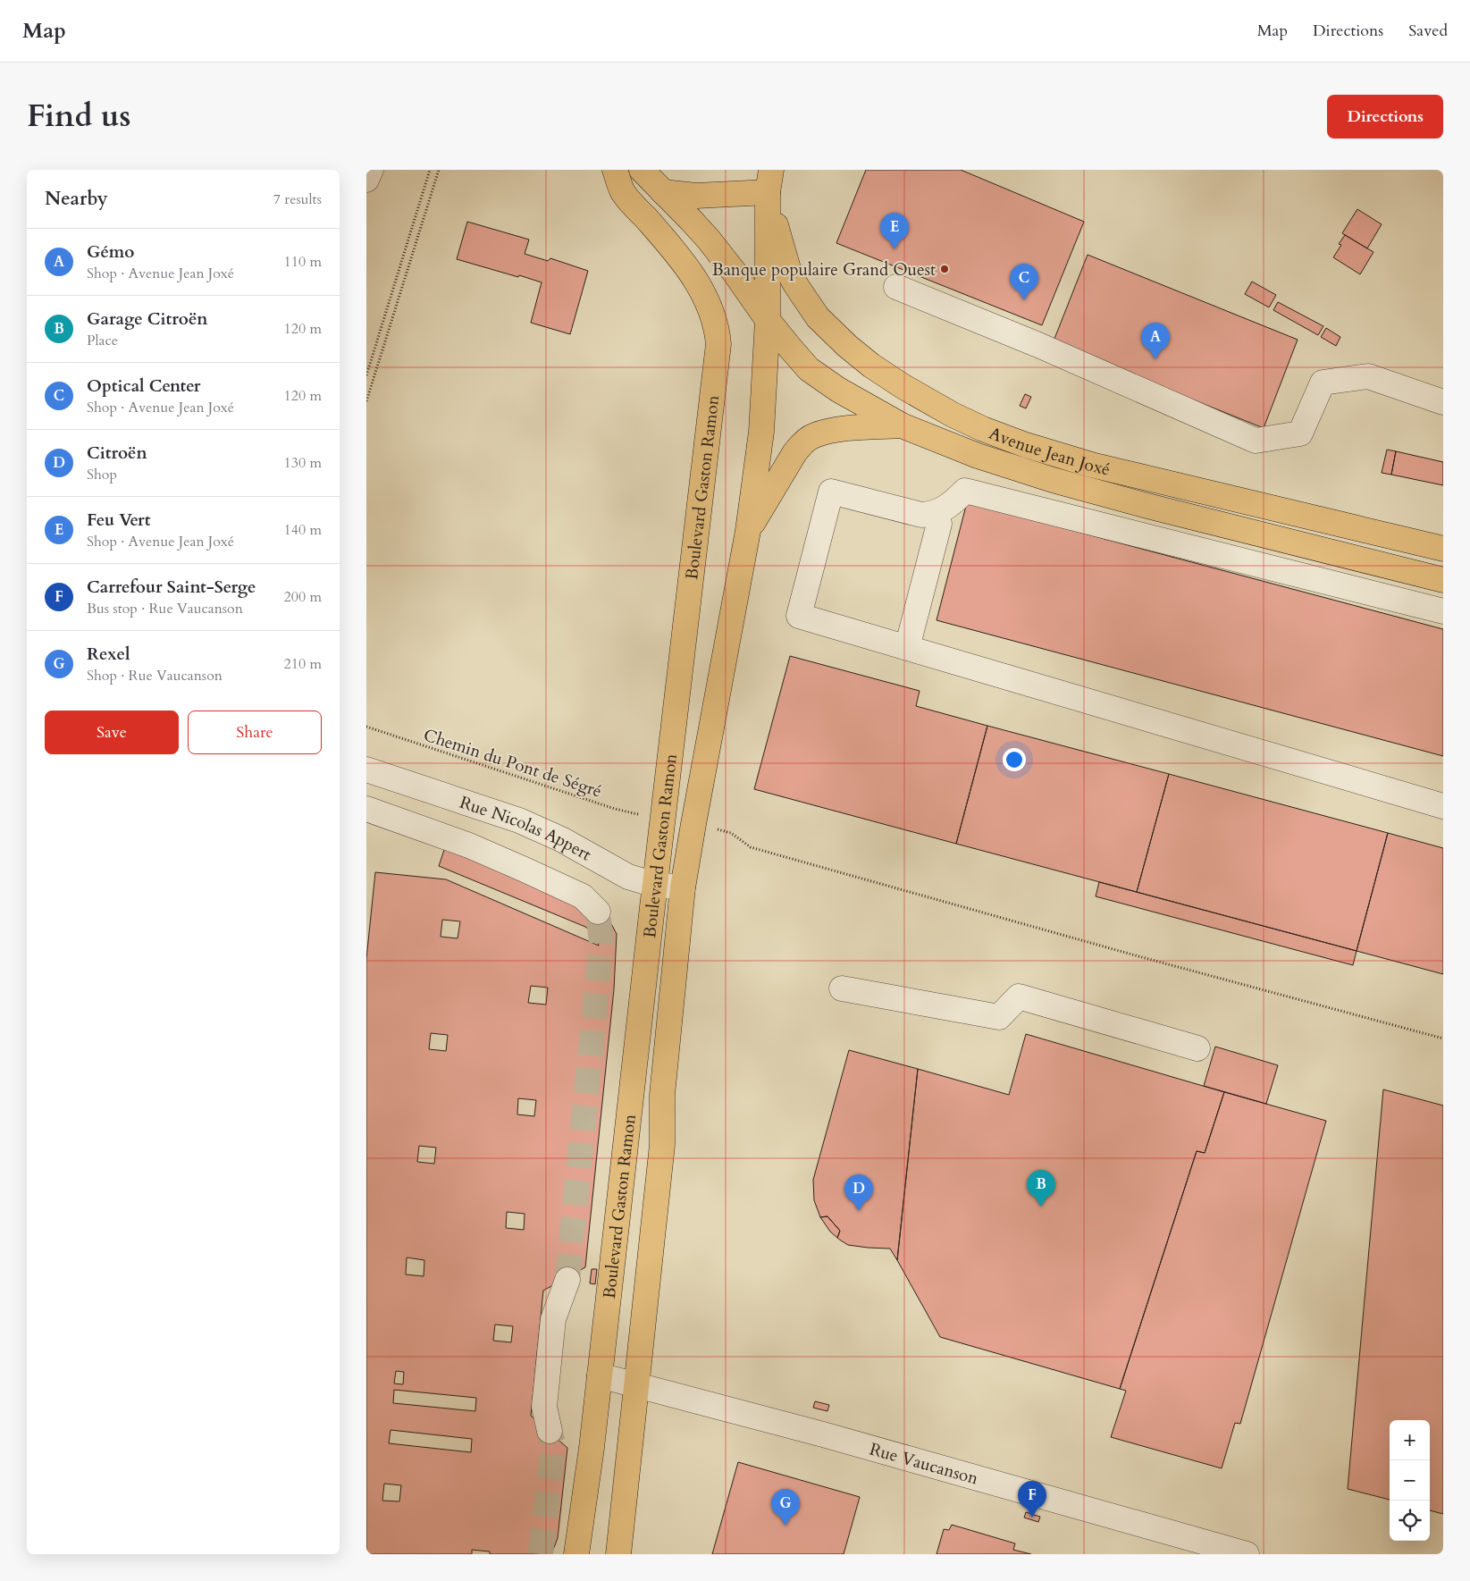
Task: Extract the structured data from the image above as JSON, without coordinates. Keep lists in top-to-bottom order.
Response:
{
  "streets": {
    "main road": ["Avenue Jean Joxé", "Boulevard Gaston Ramon"],
    "street": ["Rue Nicolas Appert", "Rue Vaucanson"],
    "path": ["Chemin du Pont de Ségré"]
  },
  "crossings": [
    ["Avenue Jean Joxé", "Boulevard Gaston Ramon"],
    ["Boulevard Gaston Ramon", "Rue Nicolas Appert"],
    ["Boulevard Gaston Ramon", "Rue Vaucanson"]
  ],
  "places": ["Banque populaire Grand Ouest"],
  "page": {
    "header": "Map",
    "nav": ["Map", "Directions", "Saved"],
    "title": "Find us",
    "buttons": [
      "Directions",
      ["Save", "Share"]
    ],
    "heading": ["Nearby", "7 results"],
    "pins": [
      "E",
      "C",
      "A",
      "B",
      "D",
      "F",
      "G"
    ],
    "list": [
      {
        "mark": "A",
        "name": "Gémo",
        "note": "Shop · Avenue Jean Joxé",
        "value": "110 m"
      },
      {
        "mark": "B",
        "name": "Garage Citroën",
        "note": "Place",
        "value": "120 m"
      },
      {
        "mark": "C",
        "name": "Optical Center",
        "note": "Shop · Avenue Jean Joxé",
        "value": "120 m"
      },
      {
        "mark": "D",
        "name": "Citroën",
        "note": "Shop",
        "value": "130 m"
      },
      {
        "mark": "E",
        "name": "Feu Vert",
        "note": "Shop · Avenue Jean Joxé",
        "value": "140 m"
      },
      {
        "mark": "F",
        "name": "Carrefour Saint-Serge",
        "note": "Bus stop · Rue Vaucanson",
        "value": "200 m"
      },
      {
        "mark": "G",
        "name": "Rexel",
        "note": "Shop · Rue Vaucanson",
        "value": "210 m"
      }
    ],
    "map_buttons": ["+", "−"]
  }
}
